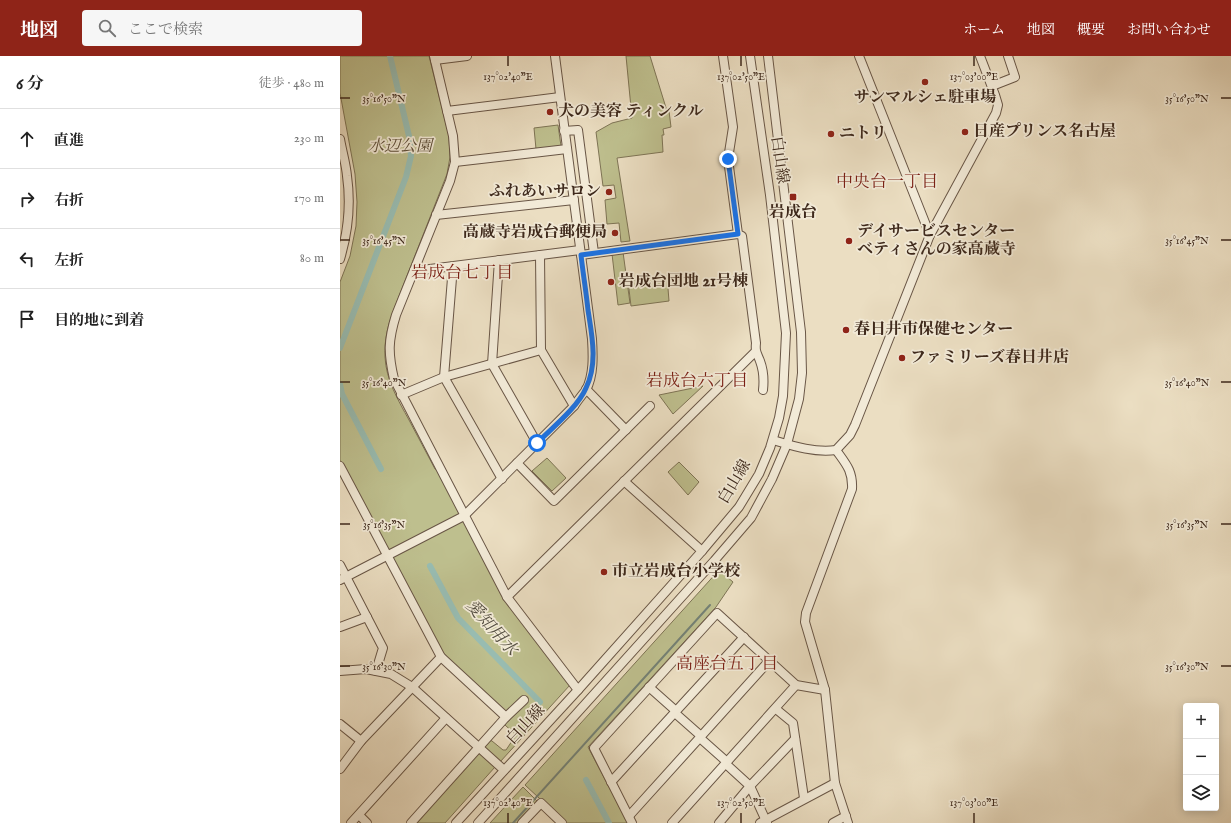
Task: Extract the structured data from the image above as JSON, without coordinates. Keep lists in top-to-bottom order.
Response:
{
  "streets": {
    "street": ["白山線"]
  },
  "districts": [
    "中央台一丁目",
    "岩成台七丁目",
    "岩成台六丁目",
    "高座台五丁目"
  ],
  "water": ["愛知用水"],
  "parks": ["水辺公園"],
  "places": {
    "other": [
      "サンマルシェ駐車場",
      "犬の美容 ティンクル",
      "日産プリンス名古屋",
      "ニトリ",
      "ふれあいサロン",
      "高蔵寺岩成台郵便局",
      "デイサービスセンター ベティさんの家高蔵寺",
      "岩成台団地 21号棟",
      "春日井市保健センター",
      "ファミリーズ春日井店",
      "市立岩成台小学校"
    ],
    "transit": ["岩成台"]
  },
  "page": {
    "header": "地図",
    "search": "ここで検索",
    "nav": [
      "ホーム",
      "地図",
      "概要",
      "お問い合わせ"
    ],
    "heading": ["6 分", "徒歩 · 480 m"],
    "list": [
      ["直進", "230 m"],
      ["右折", "170 m"],
      ["左折", "80 m"],
      "目的地に到着"
    ],
    "map_buttons": ["+", "−"]
  },
  "coordinates": [
    "137°02'40\"E",
    "137°02'50\"E",
    "137°03'00\"E",
    "35°16'50\"N",
    "35°16'45\"N",
    "35°16'40\"N",
    "35°16'35\"N",
    "35°16'30\"N"
  ]
}
